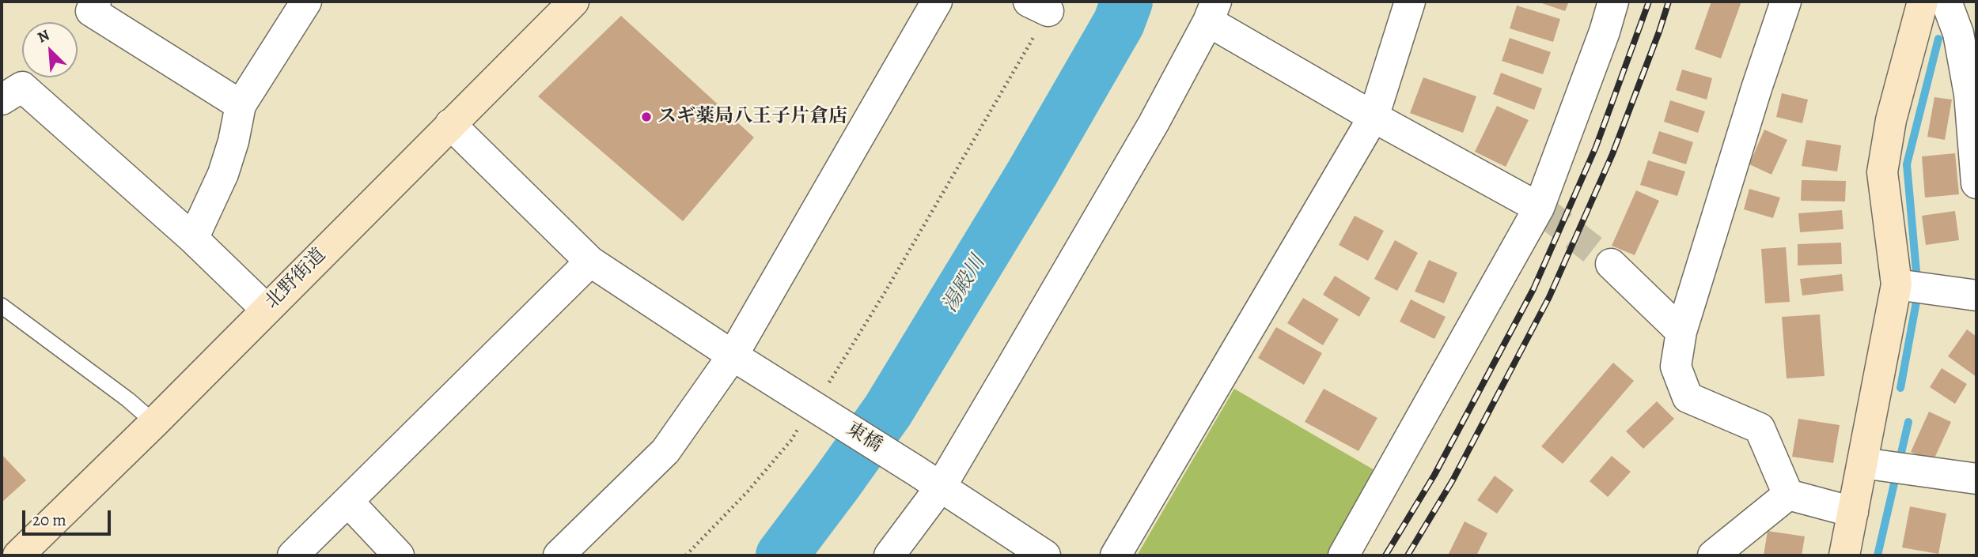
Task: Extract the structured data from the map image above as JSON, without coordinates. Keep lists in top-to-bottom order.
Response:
{
  "streets": {
    "main road": ["北野街道"],
    "street": ["東橋"]
  },
  "crossings": [
    ["北野街道", "東橋"]
  ],
  "water": ["湯殿川"],
  "places": ["スギ薬局八王子片倉店"],
  "scale_bar": "20 m",
  "north": "top left"
}
